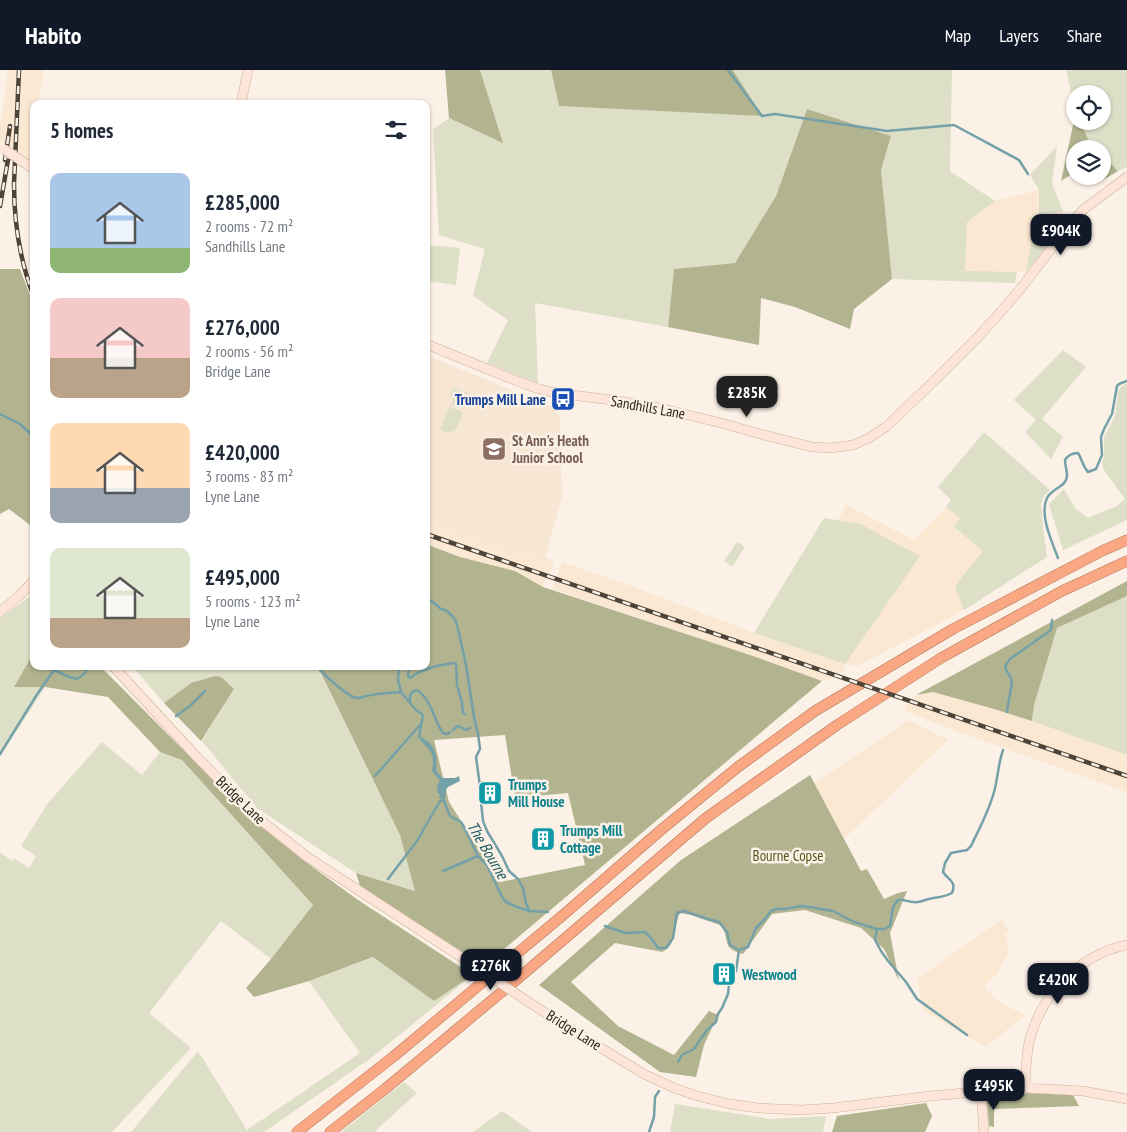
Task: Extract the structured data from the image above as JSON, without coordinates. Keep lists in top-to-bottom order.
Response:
{
  "streets": {
    "street": ["Sandhills Lane", "Bridge Lane"]
  },
  "water": ["The Bourne"],
  "parks": ["Bourne Copse"],
  "places": {
    "bus stop": ["Trumps Mill Lane"],
    "school or university": ["St Ann's Heath Junior School"],
    "building": ["Trumps Mill House", "Trumps Mill Cottage", "Westwood"]
  },
  "page": {
    "header": "Habito",
    "nav": ["Map", "Layers", "Share"],
    "heading": "5 homes",
    "list": [
      {
        "name": "£285,000",
        "note": "2 rooms · 72 m² · Sandhills Lane"
      },
      {
        "name": "£276,000",
        "note": "2 rooms · 56 m² · Bridge Lane"
      },
      {
        "name": "£420,000",
        "note": "3 rooms · 83 m² · Lyne Lane"
      },
      {
        "name": "£495,000",
        "note": "5 rooms · 123 m² · Lyne Lane"
      }
    ],
    "price": [
      "£904K",
      "£285K",
      "£276K",
      "£420K",
      "£495K"
    ]
  }
}
